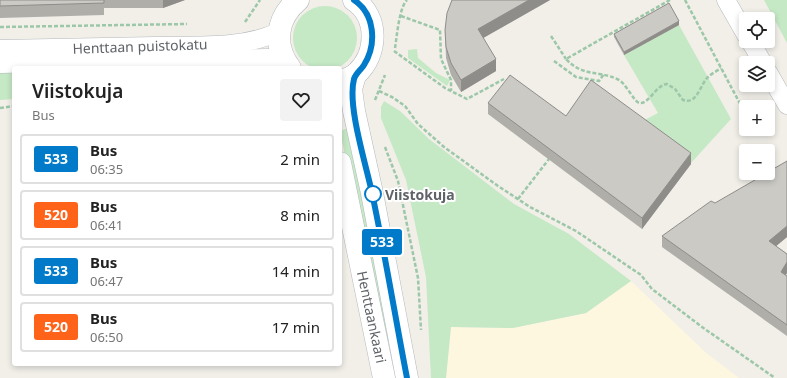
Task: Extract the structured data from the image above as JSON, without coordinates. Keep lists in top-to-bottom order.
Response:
{
  "streets": {
    "main road": ["Henttaankaari"],
    "street": ["Henttaan puistokatu"]
  },
  "places": ["Viistokuja"],
  "lines": ["bus line 533"],
  "page": {
    "on_map": "533",
    "map_buttons": ["+", "−"],
    "heading": ["Viistokuja", "Bus"],
    "list": [
      {
        "mark": "533",
        "name": "Bus",
        "note": "06:35",
        "value": "2 min"
      },
      {
        "mark": "520",
        "name": "Bus",
        "note": "06:41",
        "value": "8 min"
      },
      {
        "mark": "533",
        "name": "Bus",
        "note": "06:47",
        "value": "14 min"
      },
      {
        "mark": "520",
        "name": "Bus",
        "note": "06:50",
        "value": "17 min"
      }
    ]
  }
}
